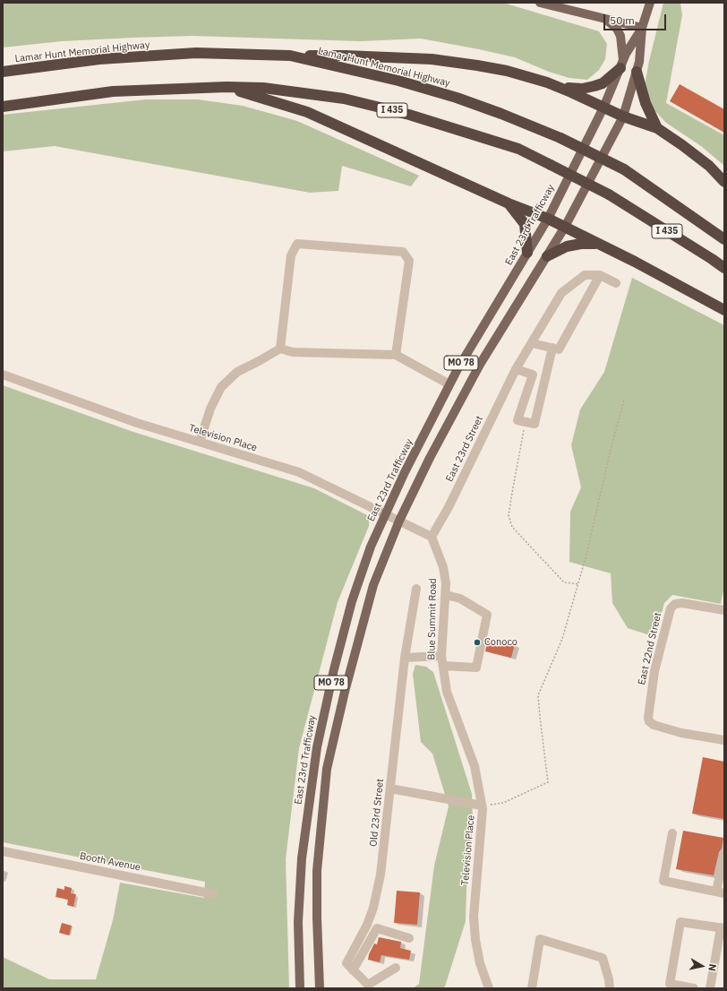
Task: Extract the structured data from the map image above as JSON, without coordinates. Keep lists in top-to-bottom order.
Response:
{
  "streets": {
    "highway": ["Lamar Hunt Memorial Highway", "I 435"],
    "main road": ["East 23rd Trafficway", "MO 78"],
    "street": [
      "Television Place",
      "East 23rd Street",
      "Blue Summit Road",
      "East 22nd Street",
      "Old 23rd Street",
      "Booth Avenue"
    ]
  },
  "crossings": [
    ["East 23rd Trafficway", "Television Place"],
    ["Television Place", "East 23rd Street"],
    ["Television Place", "Blue Summit Road"],
    ["Television Place", "Old 23rd Street"],
    ["East 23rd Street", "Blue Summit Road"]
  ],
  "places": ["Conoco"],
  "scale_bar": "50 m",
  "north": "right"
}
